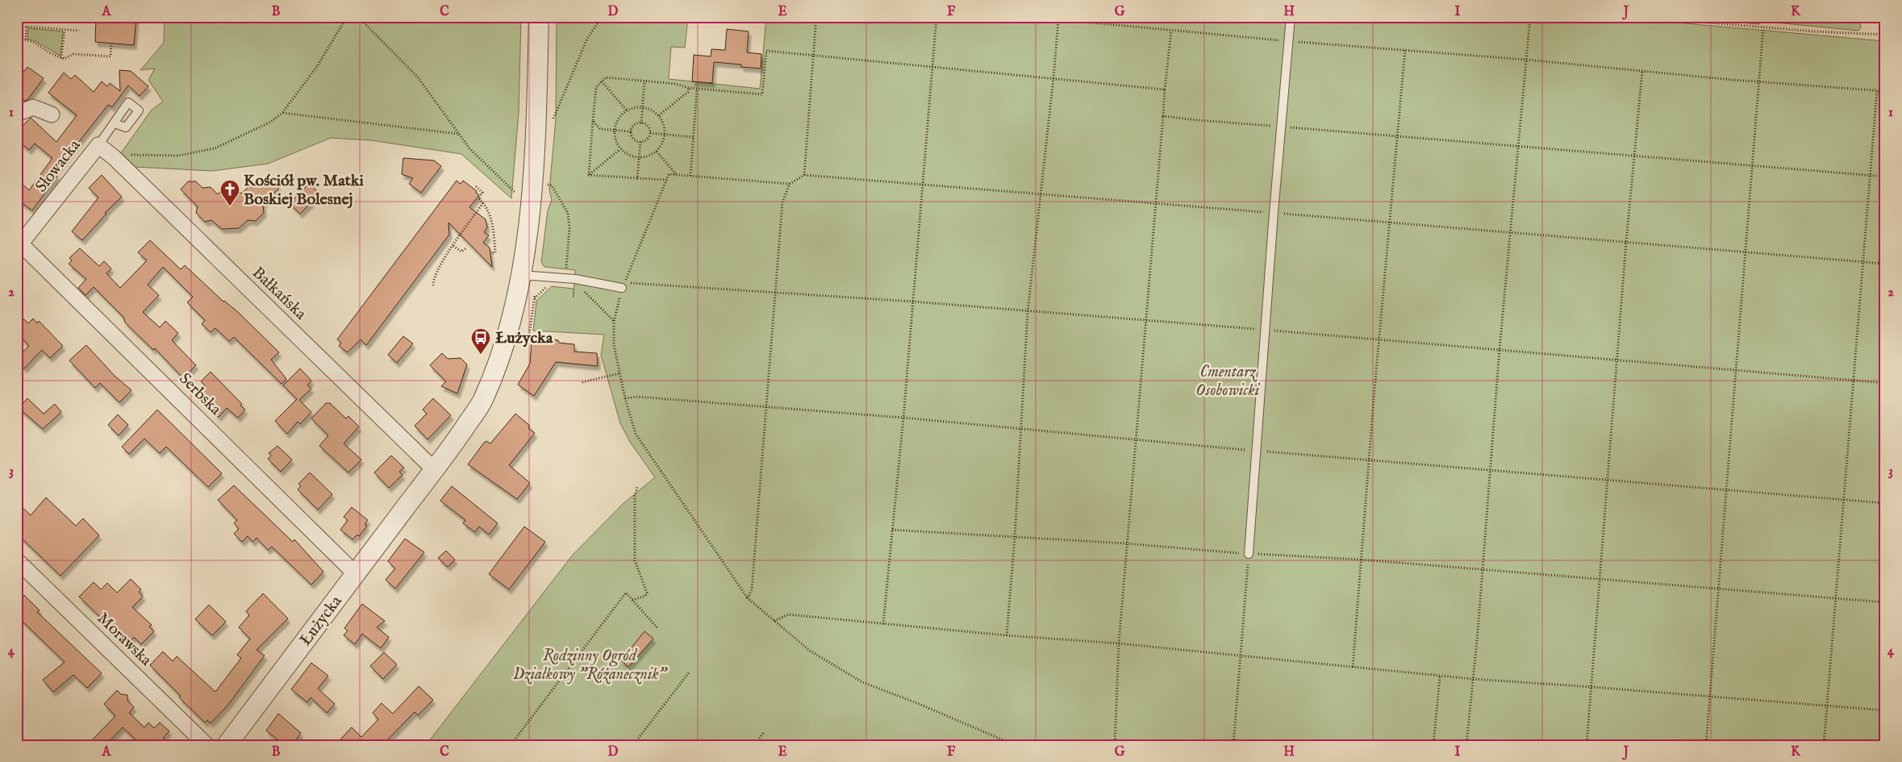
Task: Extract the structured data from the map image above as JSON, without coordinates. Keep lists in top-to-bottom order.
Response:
{
  "streets": {
    "street": [
      "Słowacka",
      "Bałkańska",
      "Serbska",
      "Łużycka",
      "Morawska"
    ]
  },
  "crossings": [
    ["Słowacka", "Bałkańska"],
    ["Słowacka", "Serbska"],
    ["Bałkańska", "Łużycka"],
    ["Serbska", "Łużycka"]
  ],
  "parks": ["Cmentarz Osobowicki", "Rodzinny Ogród Działkowy \"Różanecznik\""],
  "places": {
    "church": ["Kościół pw. Matki Boskiej Bolesnej"],
    "bus stop": ["Łużycka"]
  },
  "grid": {
    "columns": [
      "A",
      "B",
      "C",
      "D",
      "E",
      "F",
      "G",
      "H",
      "I",
      "J",
      "K"
    ],
    "rows": [
      "1",
      "2",
      "3",
      "4"
    ]
  }
}
